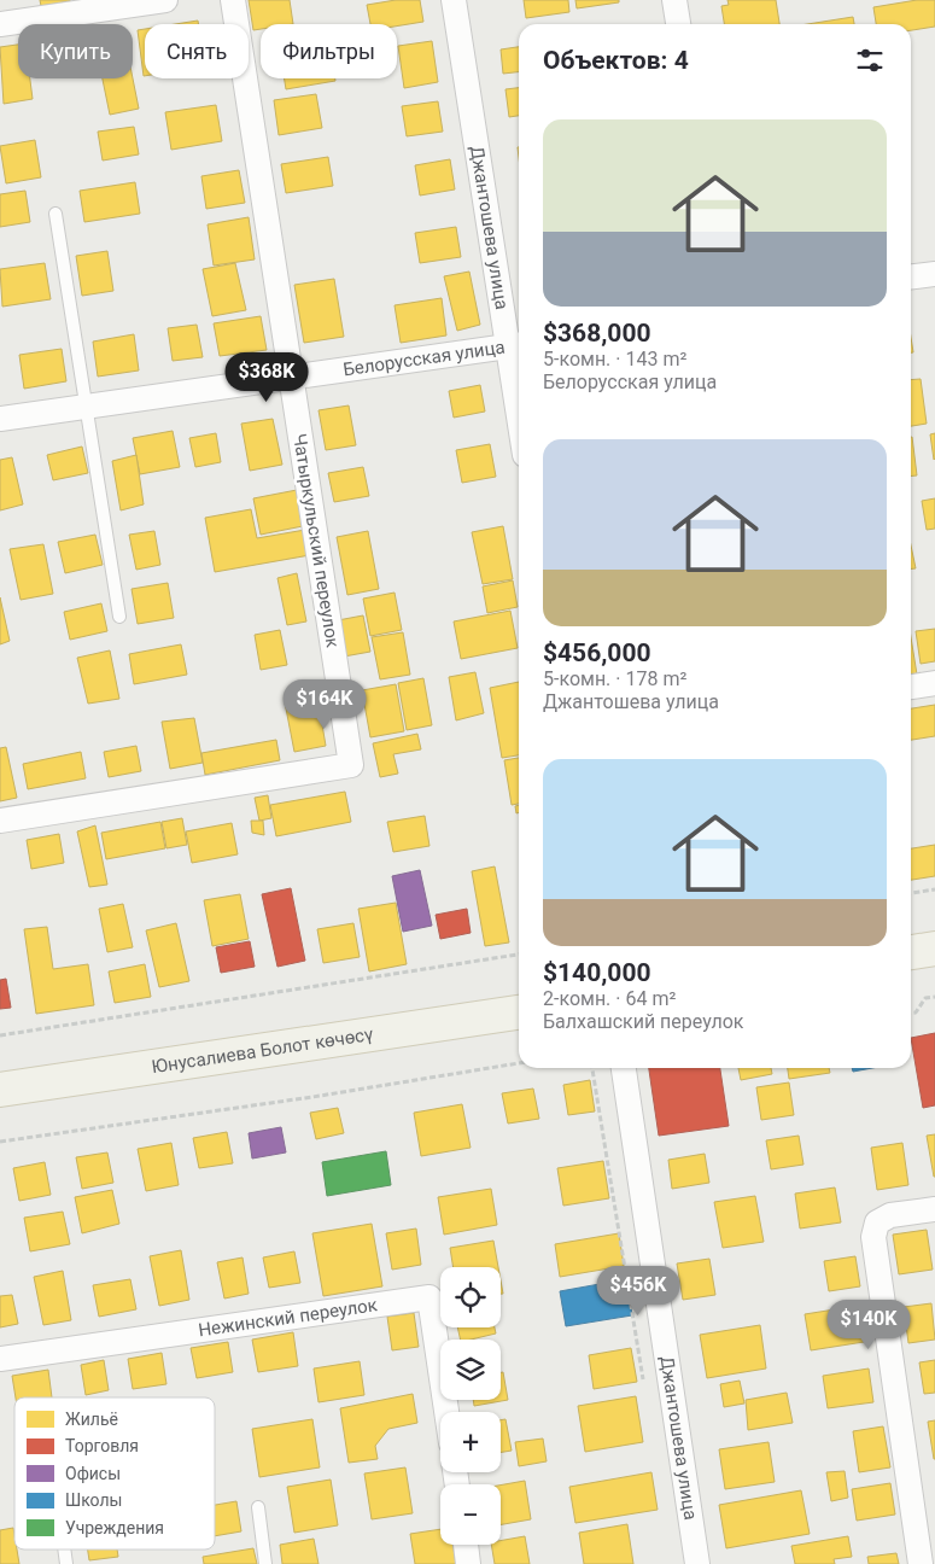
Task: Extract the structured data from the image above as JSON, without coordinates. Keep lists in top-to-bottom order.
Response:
{
  "streets": {
    "main road": ["Юнусалиева Болот көчөсү"],
    "street": [
      "Джантошева улица",
      "Белорусская улица",
      "Чатыркульский переулок",
      "Нежинский переулок"
    ]
  },
  "crossings": [
    ["Джантошева улица", "Белорусская улица"],
    ["Белорусская улица", "Чатыркульский переулок"]
  ],
  "legend": [
    "Жильё",
    "Торговля",
    "Офисы",
    "Школы",
    "Учреждения"
  ],
  "page": {
    "chip": ["Купить", "Снять", "Фильтры"],
    "heading": "Объектов: 4",
    "list": [
      {
        "name": "$368,000",
        "note": "5-комн. · 143 m² · Белорусская улица"
      },
      {
        "name": "$456,000",
        "note": "5-комн. · 178 m² · Джантошева улица"
      },
      {
        "name": "$140,000",
        "note": "2-комн. · 64 m² · Балхашский переулок"
      }
    ],
    "price": [
      "$368K",
      "$164K",
      "$456K",
      "$140K"
    ],
    "map_buttons": ["+", "−"]
  }
}
